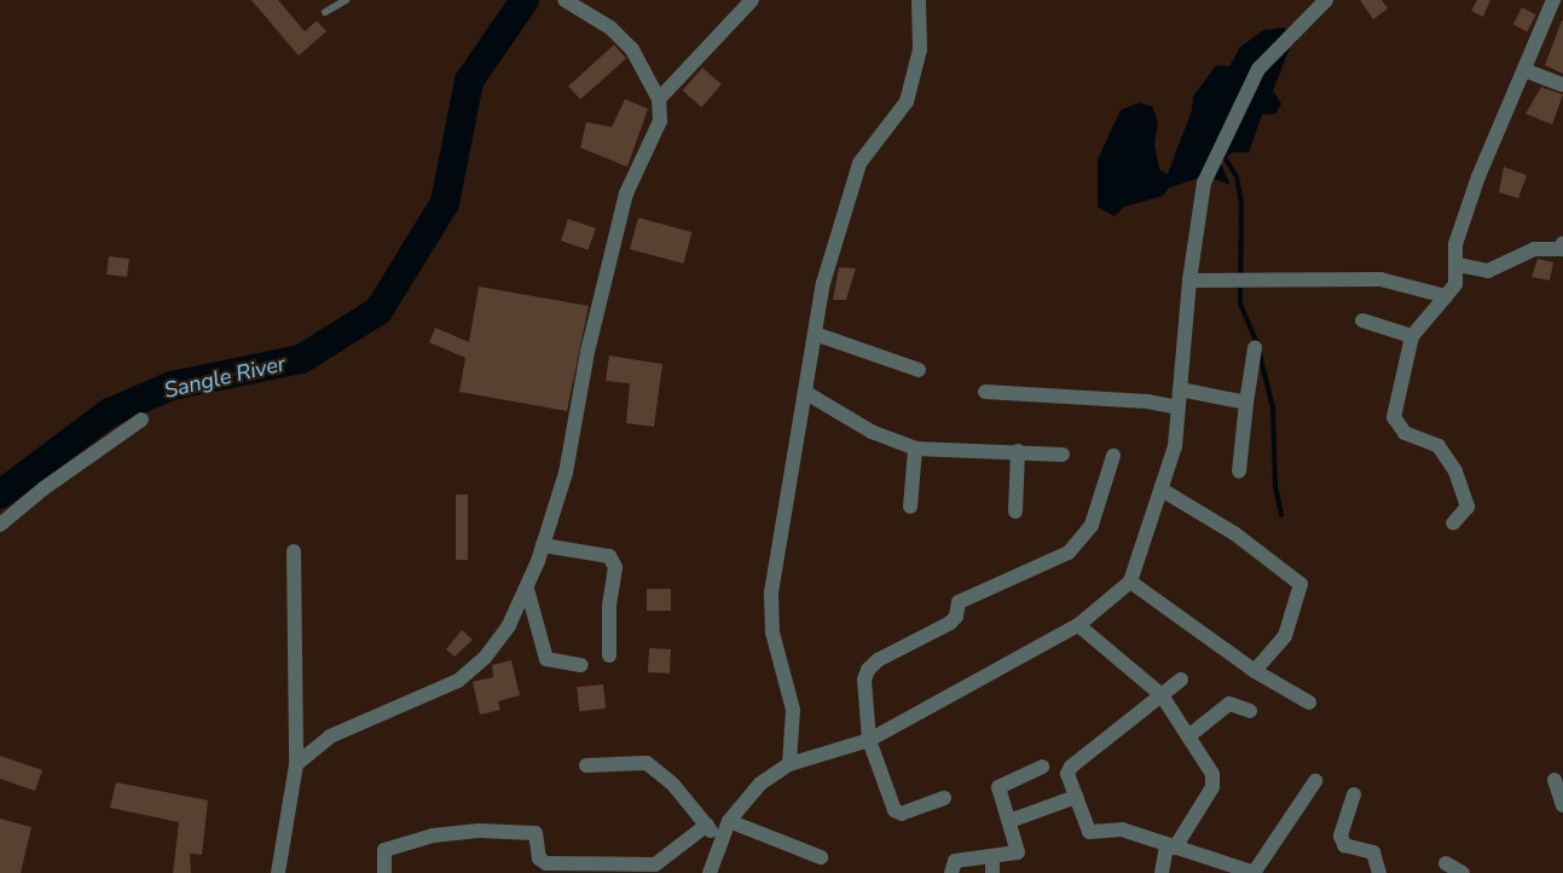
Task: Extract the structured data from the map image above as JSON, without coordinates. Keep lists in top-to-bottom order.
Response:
{
  "water": ["Sangle River"]
}
